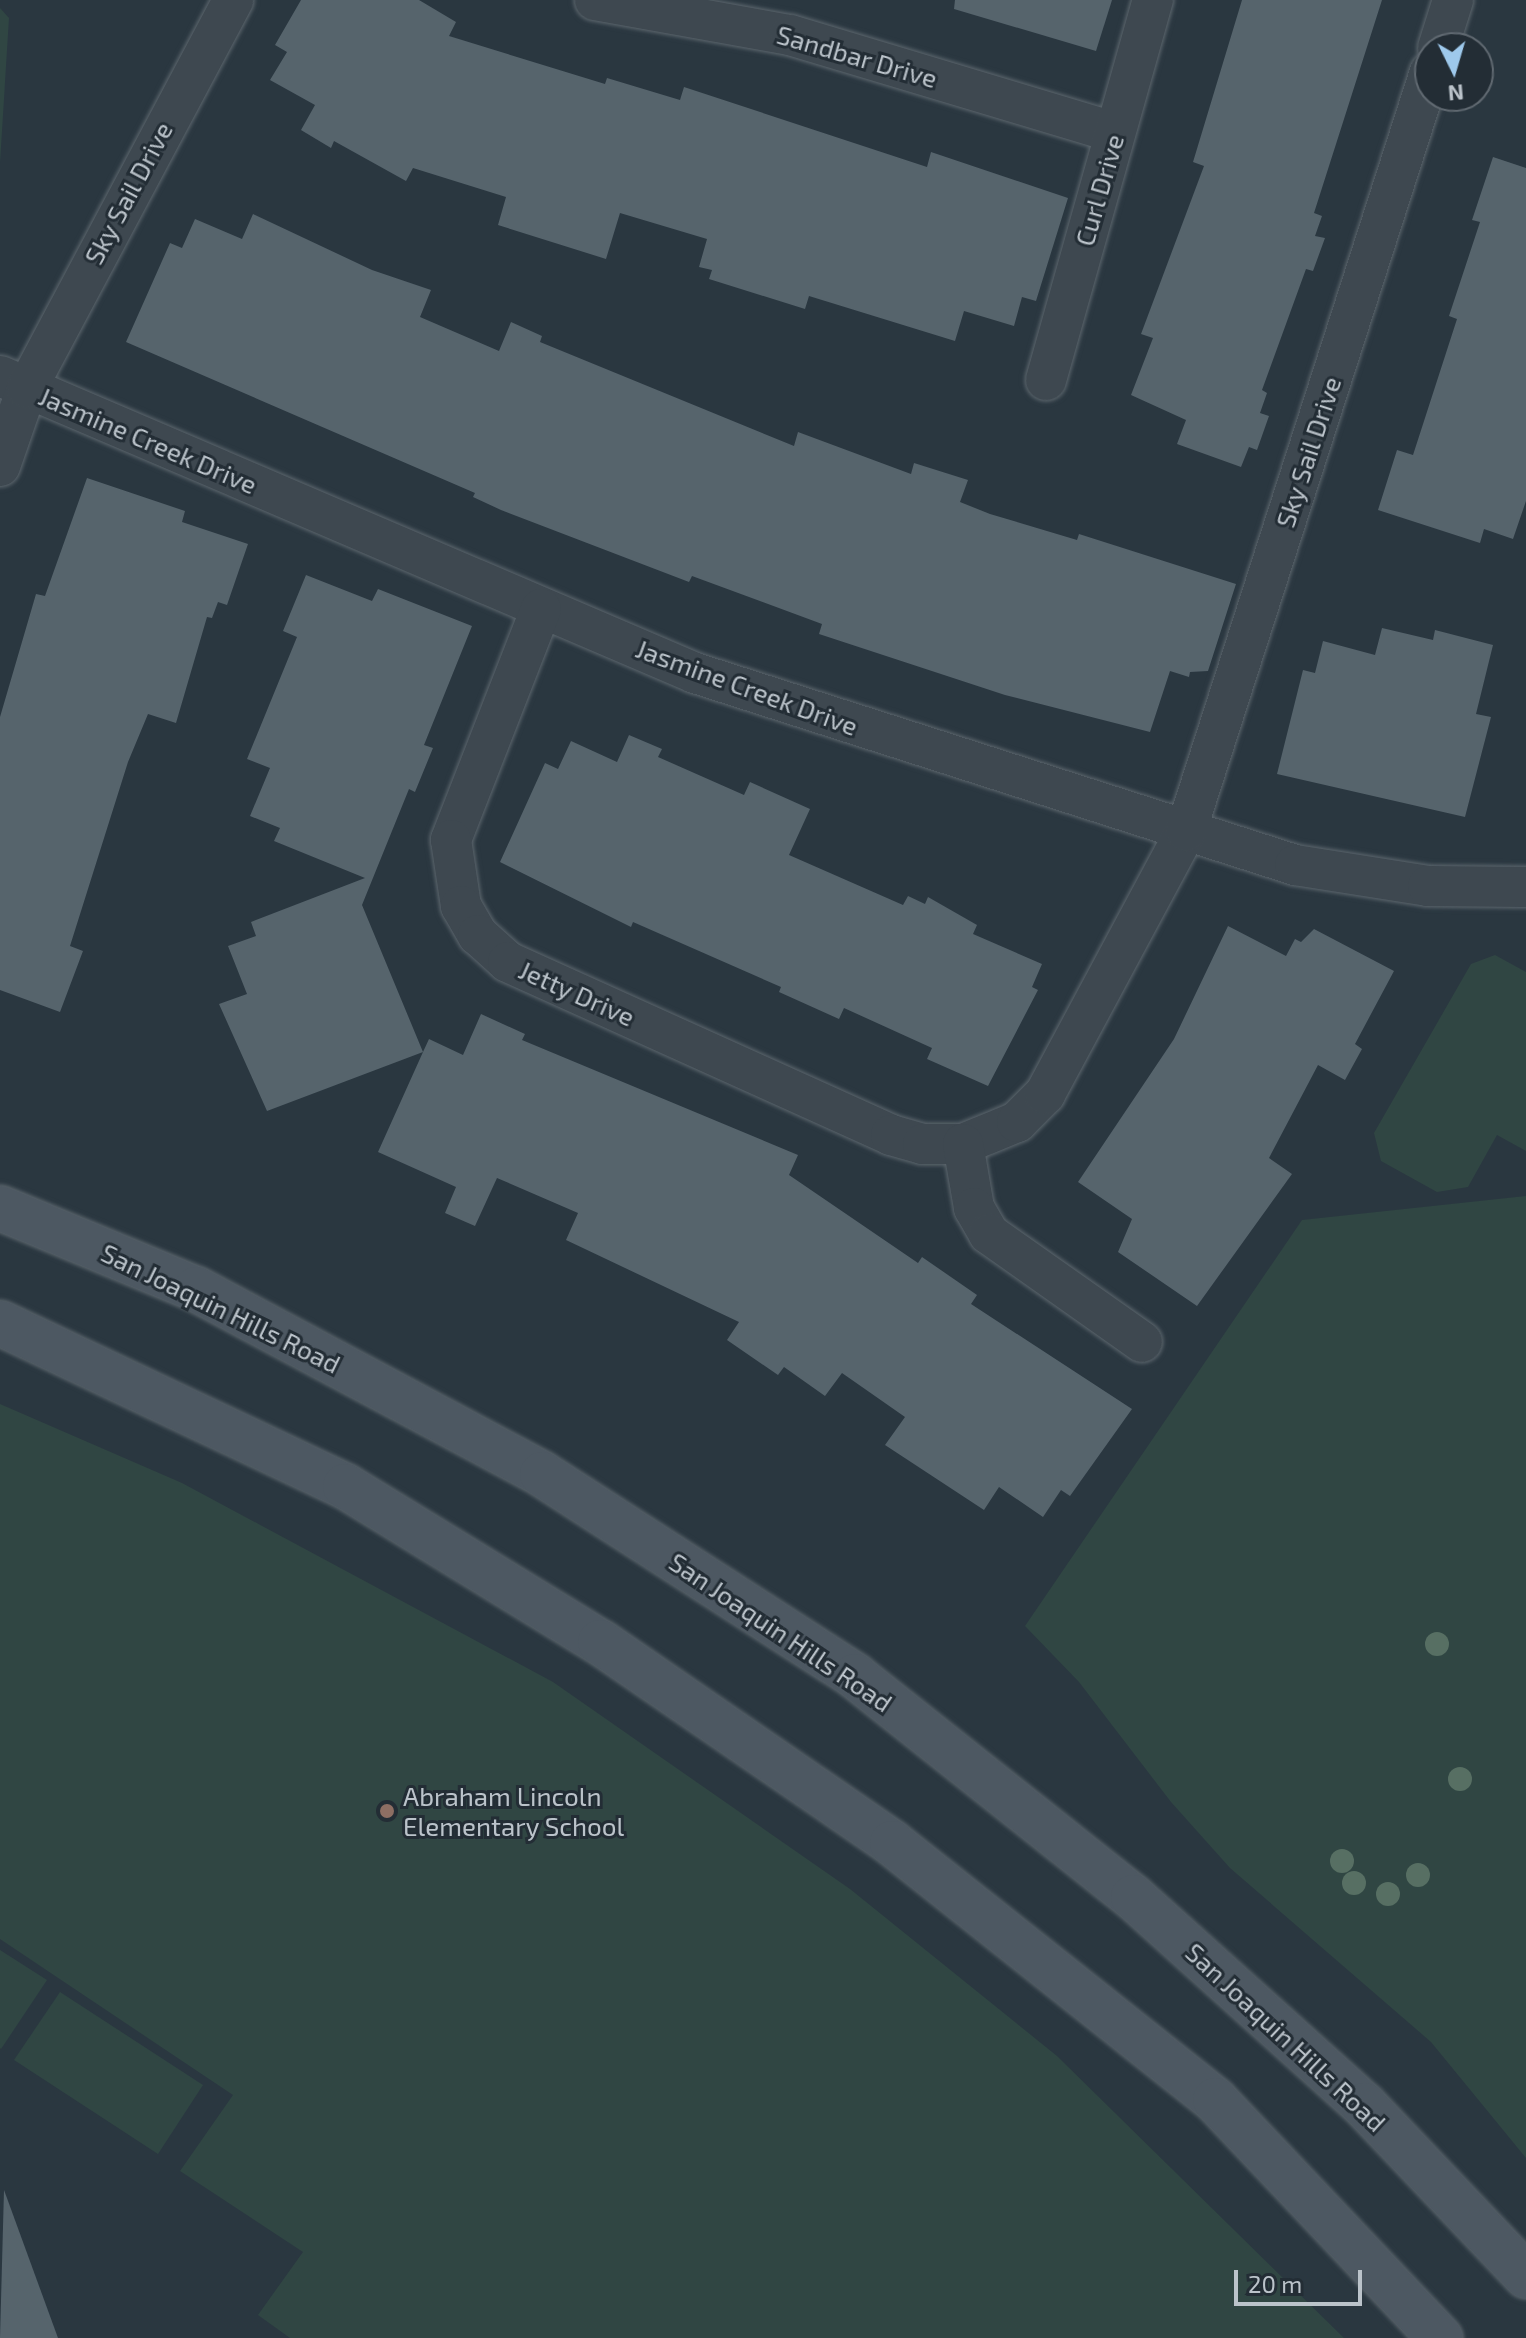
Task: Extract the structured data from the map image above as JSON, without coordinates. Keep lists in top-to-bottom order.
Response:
{
  "streets": {
    "main road": ["San Joaquin Hills Road"],
    "street": [
      "Sandbar Drive",
      "Curl Drive",
      "Sky Sail Drive",
      "Jasmine Creek Drive",
      "Jetty Drive"
    ]
  },
  "crossings": [
    ["Sandbar Drive", "Curl Drive"],
    ["Sky Sail Drive", "Jasmine Creek Drive"],
    ["Sky Sail Drive", "Jetty Drive"],
    ["Jasmine Creek Drive", "Jetty Drive"]
  ],
  "places": ["Abraham Lincoln Elementary School"],
  "scale_bar": "20 m",
  "north": "bottom"
}
